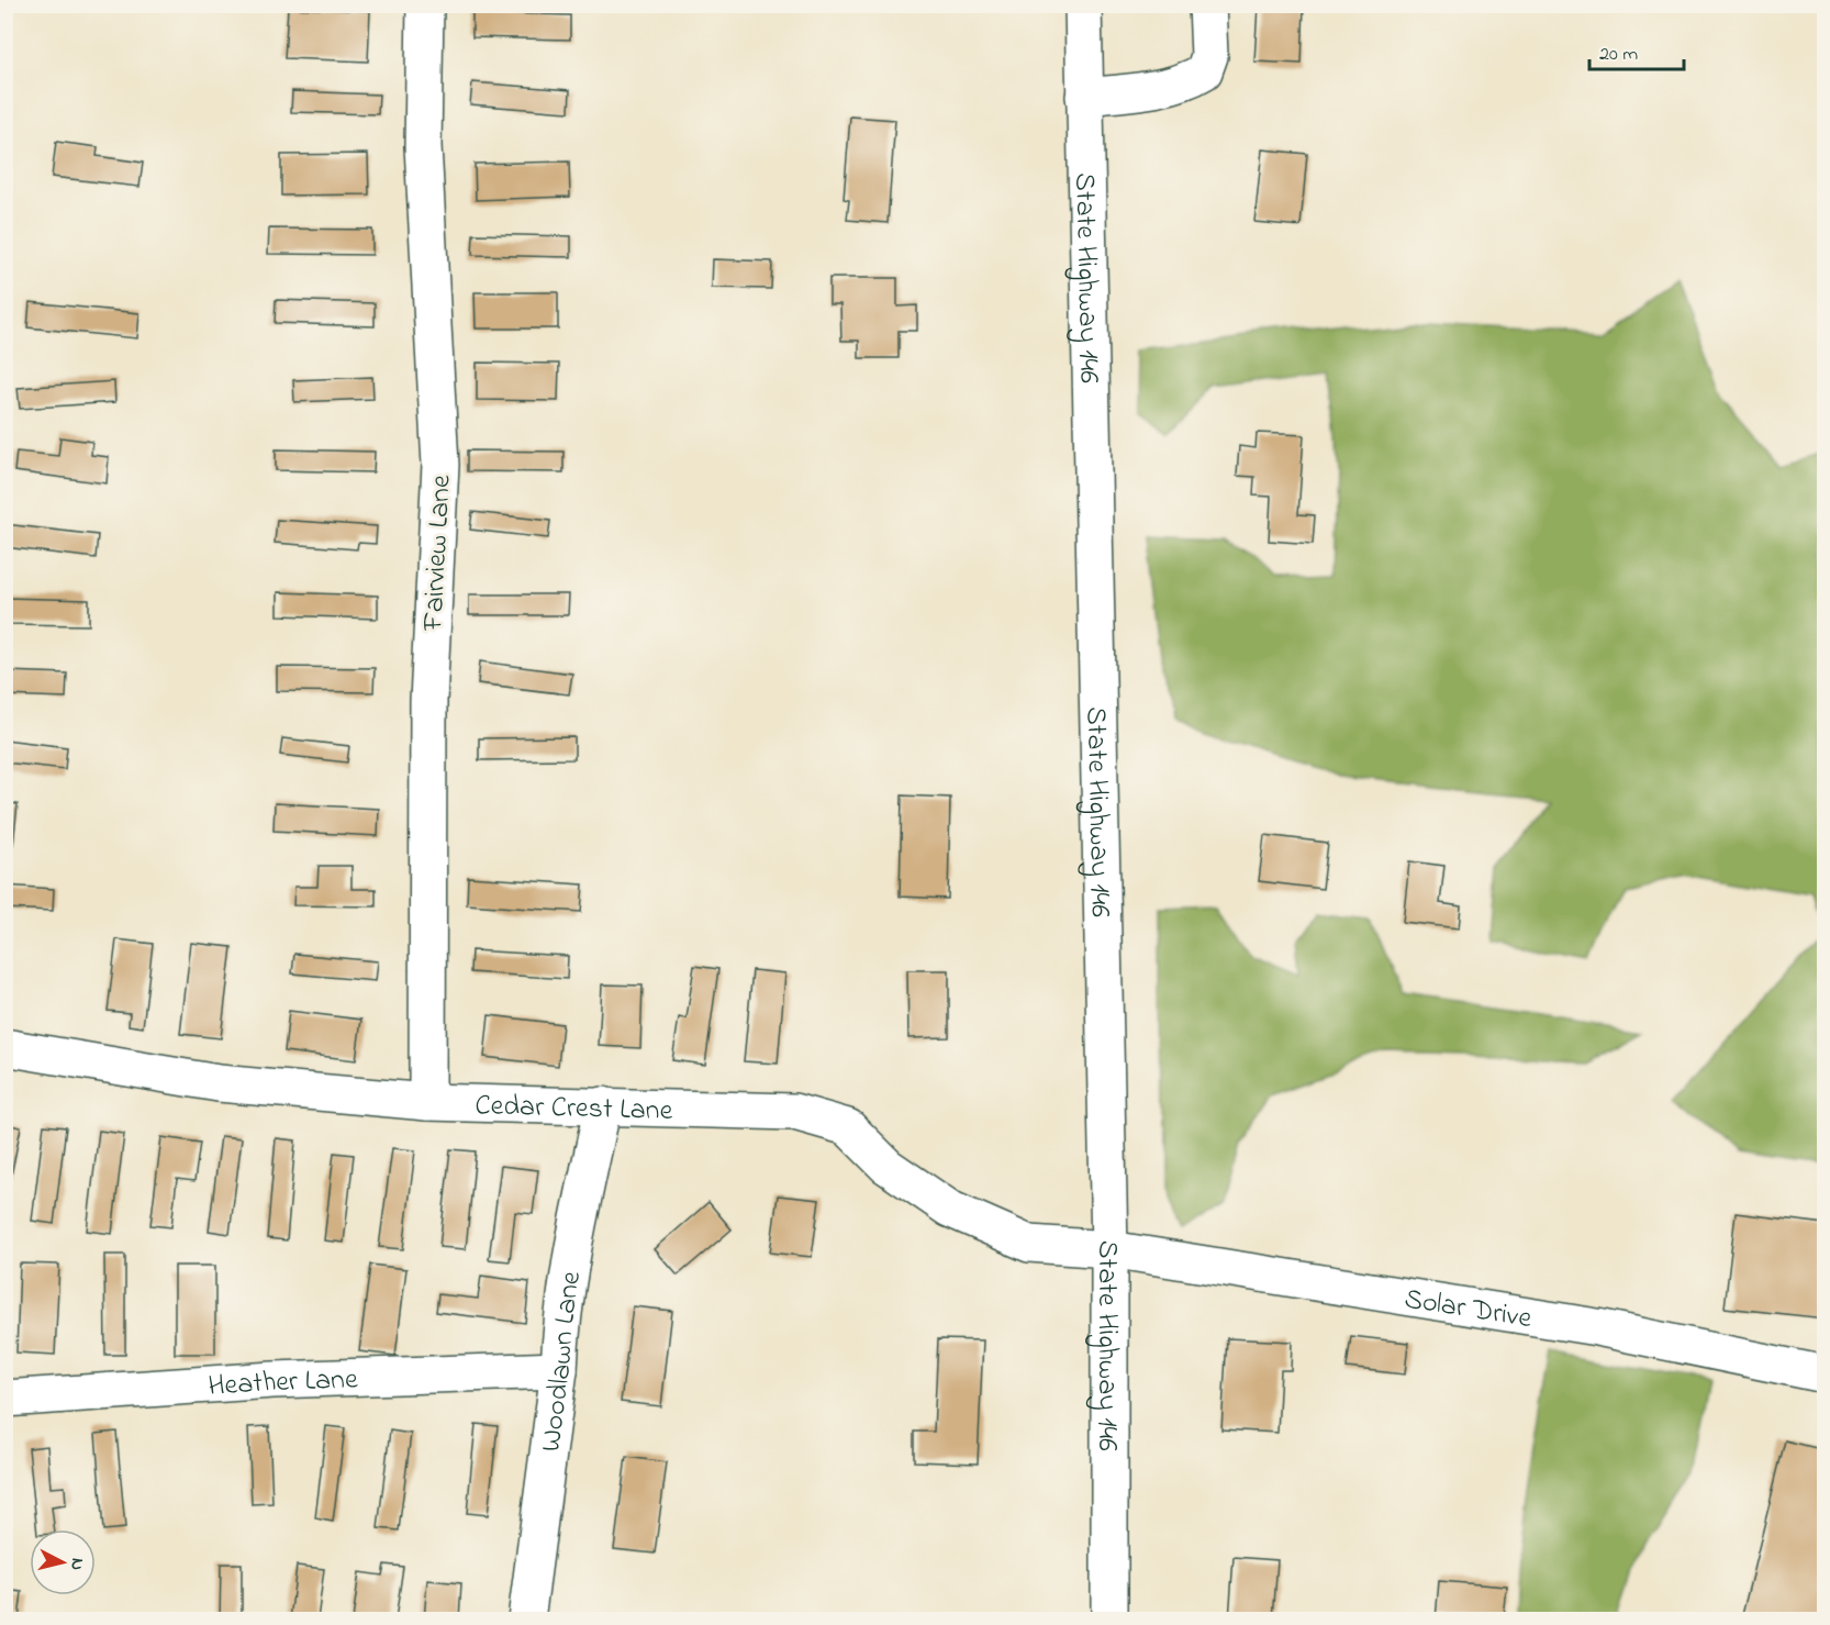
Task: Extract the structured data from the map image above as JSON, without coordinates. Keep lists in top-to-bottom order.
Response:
{
  "streets": {
    "street": [
      "State Highway 146",
      "Fairview Lane",
      "Cedar Crest Lane",
      "Solar Drive",
      "Woodlawn Lane",
      "Heather Lane"
    ]
  },
  "crossings": [
    ["State Highway 146", "Cedar Crest Lane"],
    ["State Highway 146", "Solar Drive"],
    ["Fairview Lane", "Cedar Crest Lane"],
    ["Cedar Crest Lane", "Solar Drive"],
    ["Cedar Crest Lane", "Woodlawn Lane"],
    ["Woodlawn Lane", "Heather Lane"]
  ],
  "scale_bar": "20 m",
  "north": "right"
}
